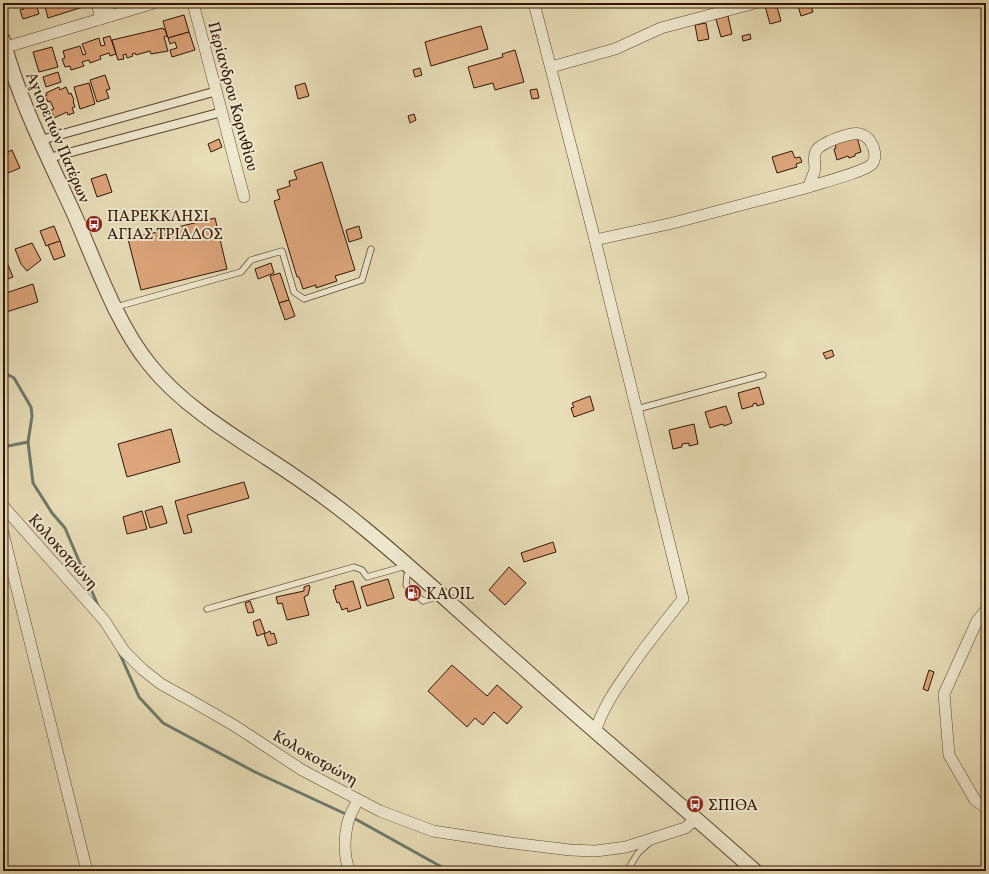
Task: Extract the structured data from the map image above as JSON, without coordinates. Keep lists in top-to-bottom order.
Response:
{
  "streets": {
    "street": ["Περίανδρου Κορινθίου", "Αγιορειτών Πατέρων", "Κολοκοτρώνη"]
  },
  "crossings": [
    ["Αγιορειτών Πατέρων", "Κολοκοτρώνη"]
  ],
  "places": {
    "bus stop": ["ΠΑΡΕΚΚΛΗΣΙ ΑΓΙΑΣ ΤΡΙΑΔΟΣ", "ΣΠΙΘΑ"],
    "fuel station": ["KAOIL"]
  }
}
